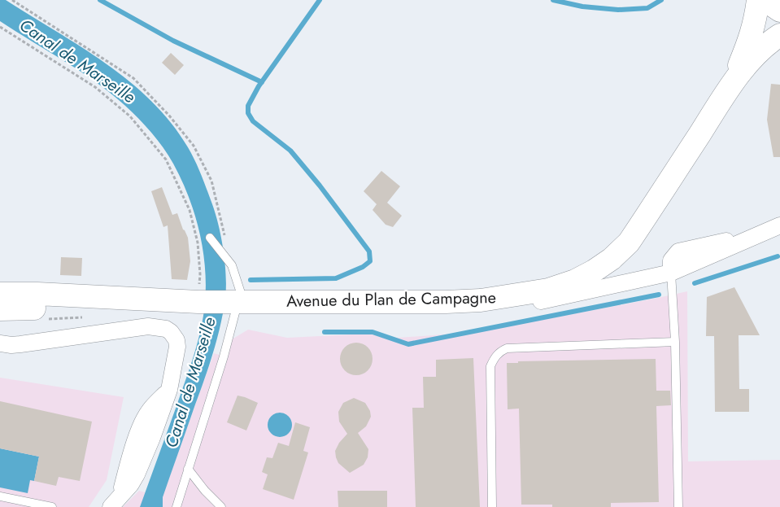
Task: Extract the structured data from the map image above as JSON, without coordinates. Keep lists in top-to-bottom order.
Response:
{
  "streets": {
    "main road": ["Avenue du Plan de Campagne"]
  },
  "water": ["Canal de Marseille"]
}
